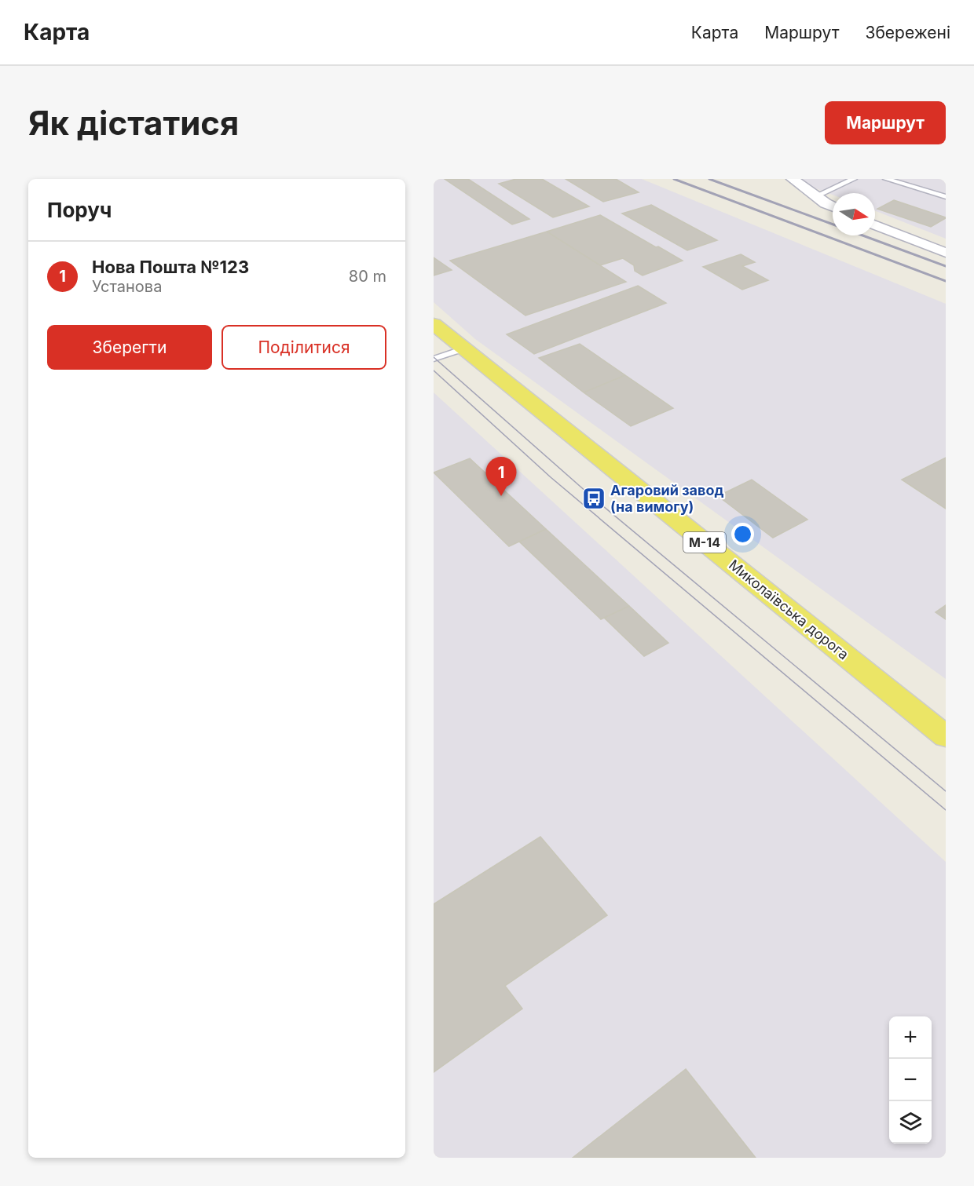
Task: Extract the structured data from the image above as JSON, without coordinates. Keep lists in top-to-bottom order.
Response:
{
  "streets": {
    "main road": ["М-14", "Миколаївська дорога"]
  },
  "places": {
    "bus stop": ["Агаровий завод (на вимогу)"]
  },
  "north": "right",
  "page": {
    "header": "Карта",
    "nav": ["Карта", "Маршрут", "Збережені"],
    "buttons": [
      "Маршрут",
      ["Зберегти", "Поділитися"]
    ],
    "title": "Як дістатися",
    "heading": "Поруч",
    "list": [
      {
        "mark": "1",
        "name": "Нова Пошта №123",
        "note": "Установа",
        "value": "80 m"
      }
    ],
    "pins": "1",
    "map_buttons": ["+", "−"]
  }
}
